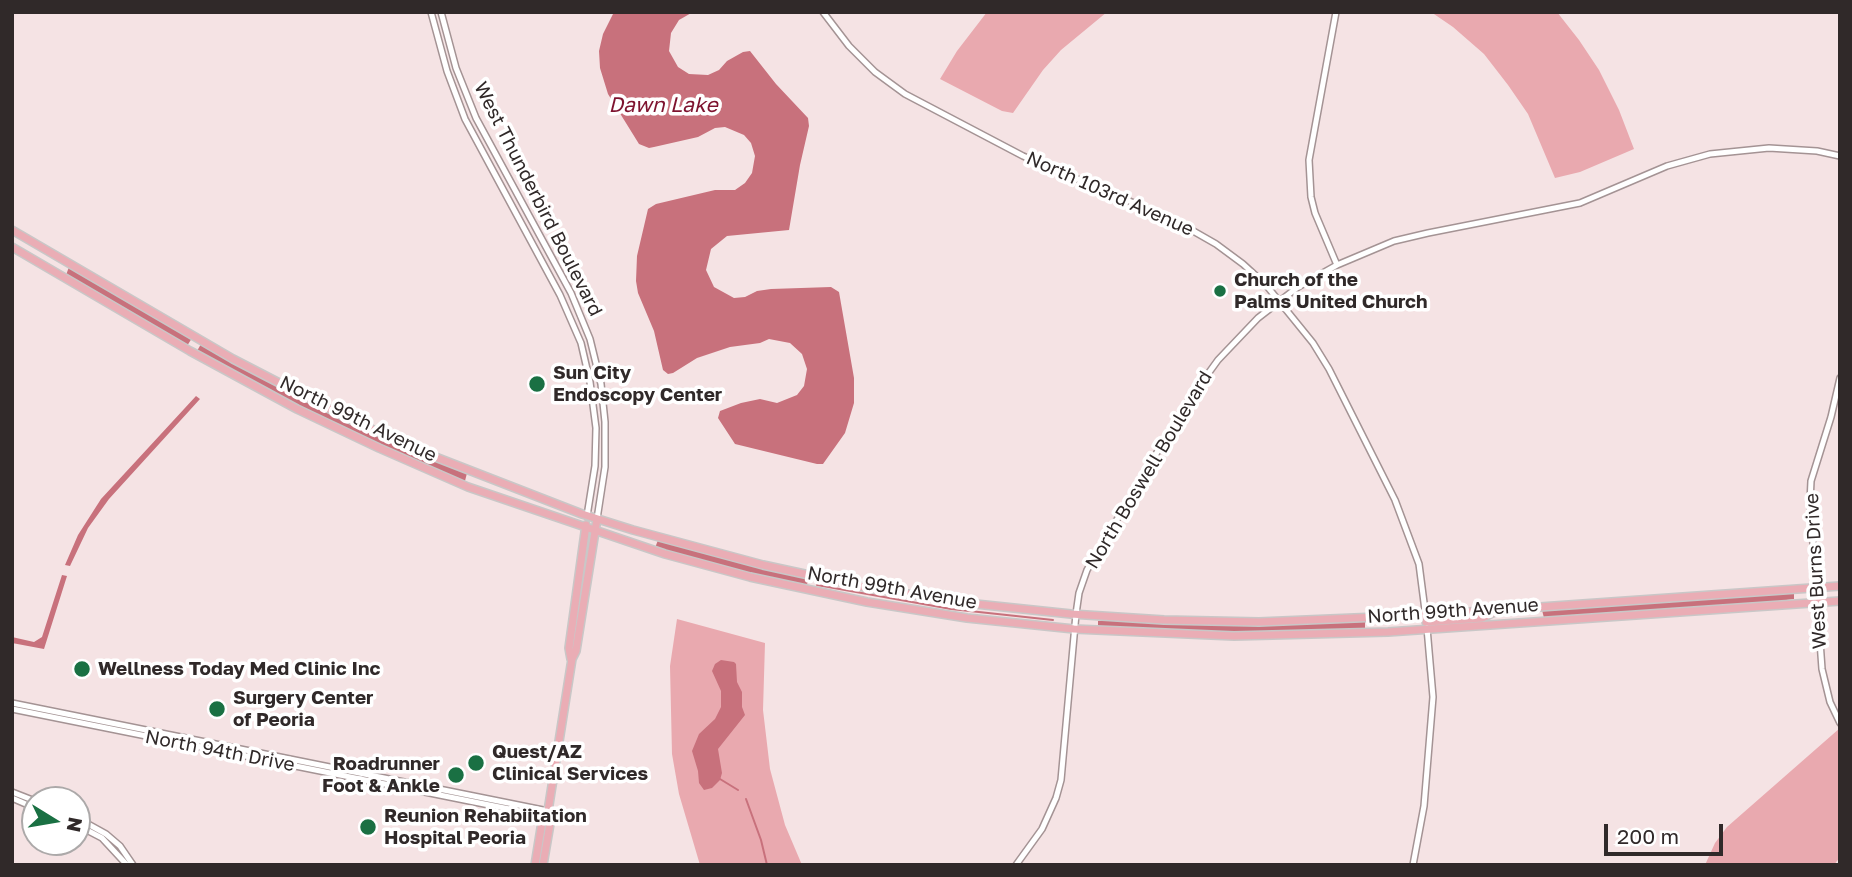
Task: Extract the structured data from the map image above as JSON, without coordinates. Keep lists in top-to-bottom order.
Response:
{
  "streets": {
    "main road": ["North 99th Avenue"],
    "street": [
      "North 103rd Avenue",
      "West Thunderbird Boulevard",
      "North Boswell Boulevard",
      "West Burns Drive",
      "North 94th Drive"
    ]
  },
  "crossings": [
    ["North 103rd Avenue", "North 99th Avenue"],
    ["North 103rd Avenue", "North Boswell Boulevard"],
    ["West Thunderbird Boulevard", "North 99th Avenue"],
    ["North 99th Avenue", "North Boswell Boulevard"],
    ["North 99th Avenue", "West Burns Drive"]
  ],
  "water": ["Dawn Lake"],
  "places": [
    "Church of the Palms United Church",
    "Sun City Endoscopy Center",
    "Wellness Today Med Clinic Inc",
    "Surgery Center of Peoria",
    "Quest/AZ Clinical Services",
    "Roadrunner Foot & Ankle",
    "Reunion Rehabiitation Hospital Peoria"
  ],
  "scale_bar": "200 m",
  "north": "right"
}
